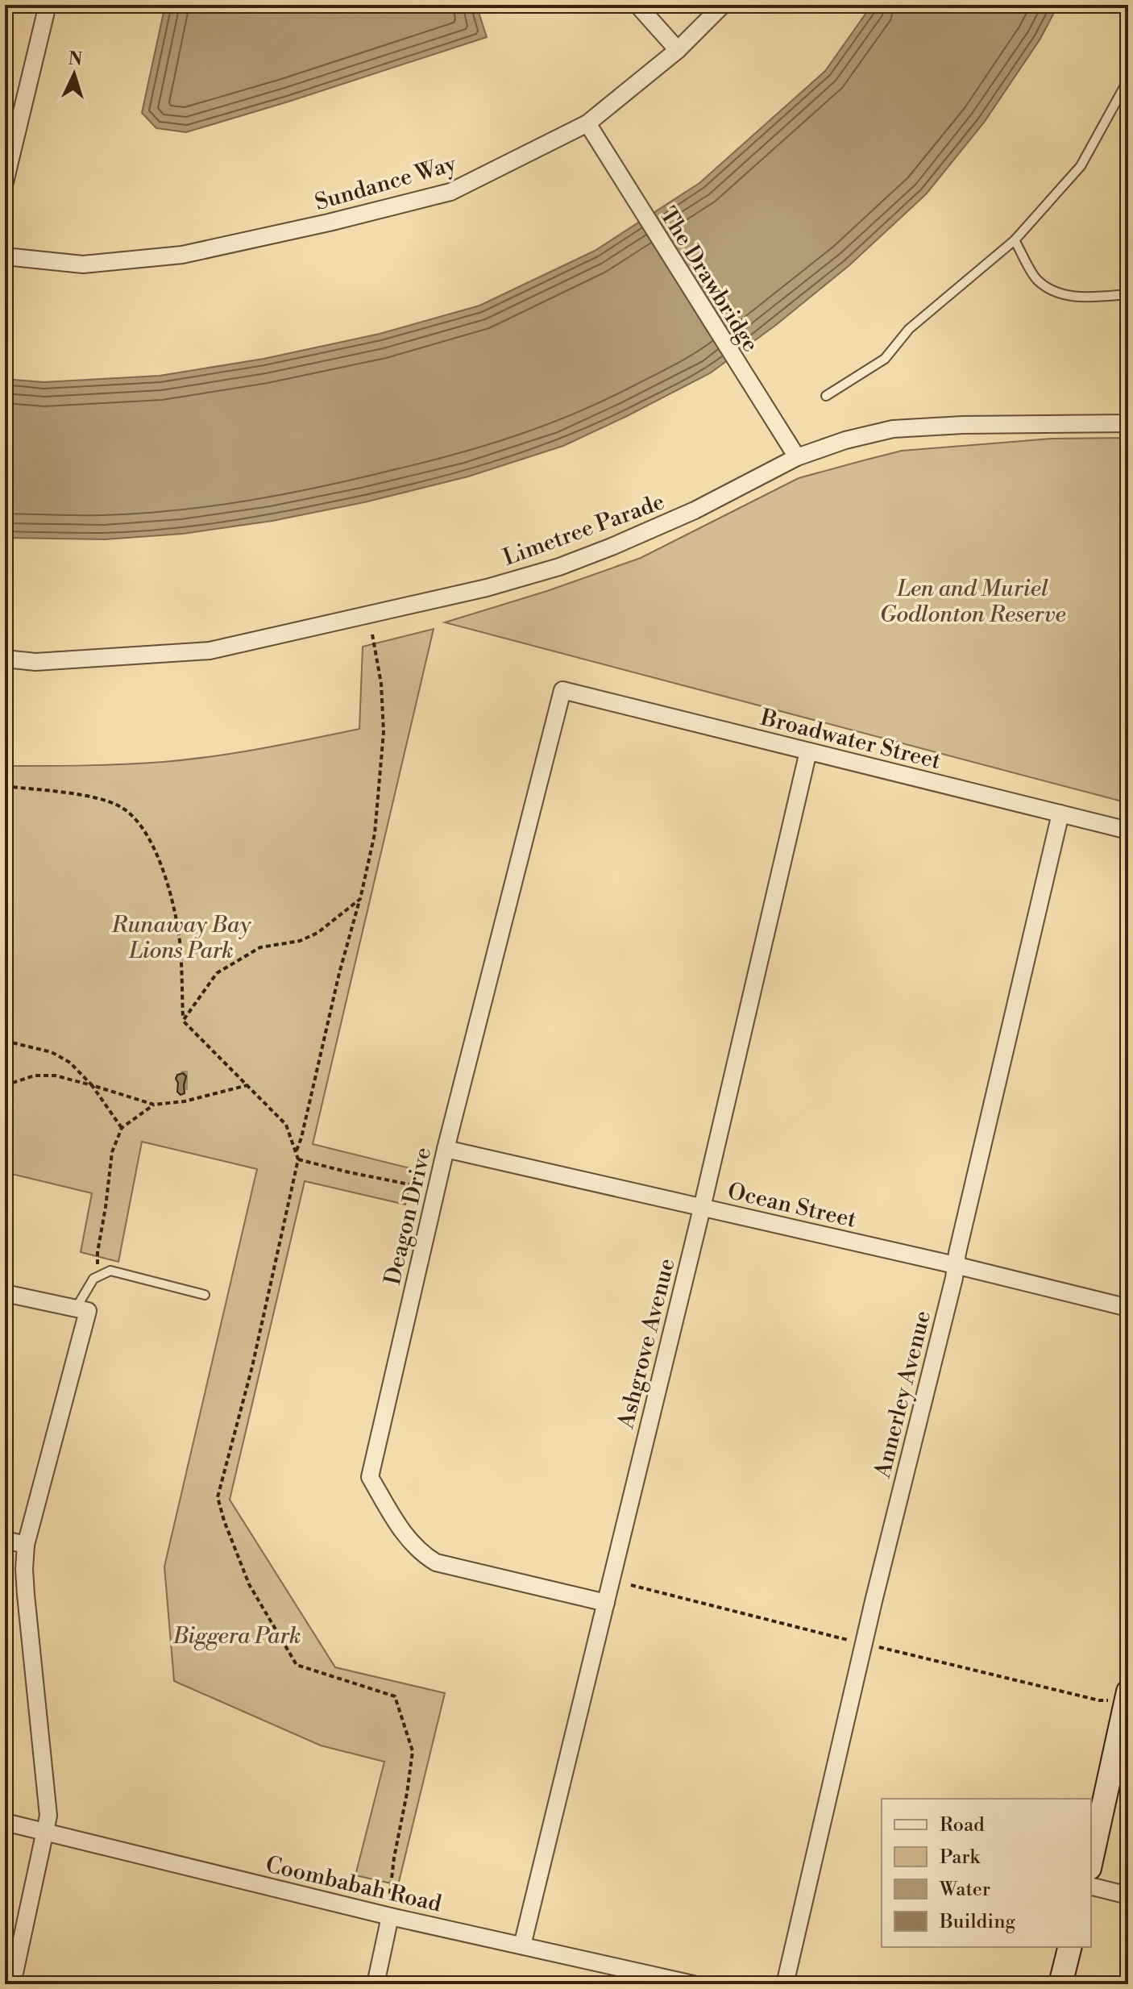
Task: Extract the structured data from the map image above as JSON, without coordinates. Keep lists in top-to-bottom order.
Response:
{
  "streets": {
    "street": [
      "Sundance Way",
      "The Drawbridge",
      "Limetree Parade",
      "Broadwater Street",
      "Ocean Street",
      "Deagon Drive",
      "Ashgrove Avenue",
      "Annerley Avenue",
      "Coombabah Road"
    ]
  },
  "crossings": [
    ["Sundance Way", "The Drawbridge"],
    ["The Drawbridge", "Limetree Parade"],
    ["Broadwater Street", "Deagon Drive"],
    ["Broadwater Street", "Ashgrove Avenue"],
    ["Broadwater Street", "Annerley Avenue"],
    ["Ocean Street", "Deagon Drive"],
    ["Ocean Street", "Ashgrove Avenue"],
    ["Ocean Street", "Annerley Avenue"],
    ["Deagon Drive", "Ashgrove Avenue"],
    ["Ashgrove Avenue", "Coombabah Road"]
  ],
  "parks": ["Len and Muriel Godlonton Reserve", "Runaway Bay Lions Park", "Biggera Park"],
  "legend": [
    "Road",
    "Park",
    "Water",
    "Building"
  ],
  "north": "top"
}
